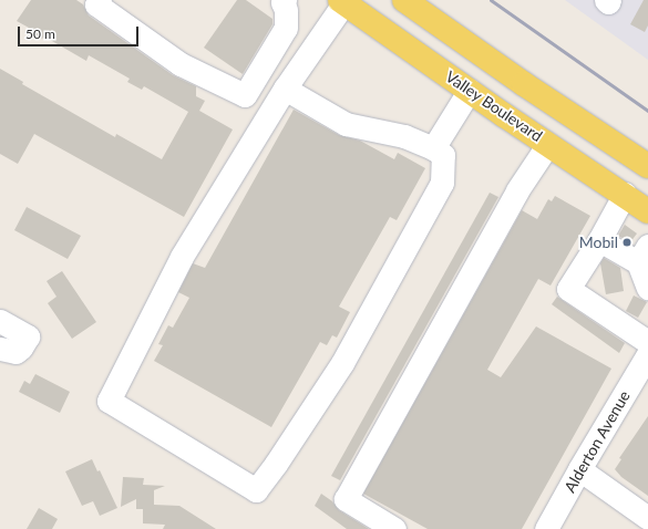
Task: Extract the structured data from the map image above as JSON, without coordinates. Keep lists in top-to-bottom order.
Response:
{
  "streets": {
    "main road": ["Valley Boulevard"],
    "street": ["Alderton Avenue"]
  },
  "places": ["Mobil"],
  "scale_bar": "50 m"
}
